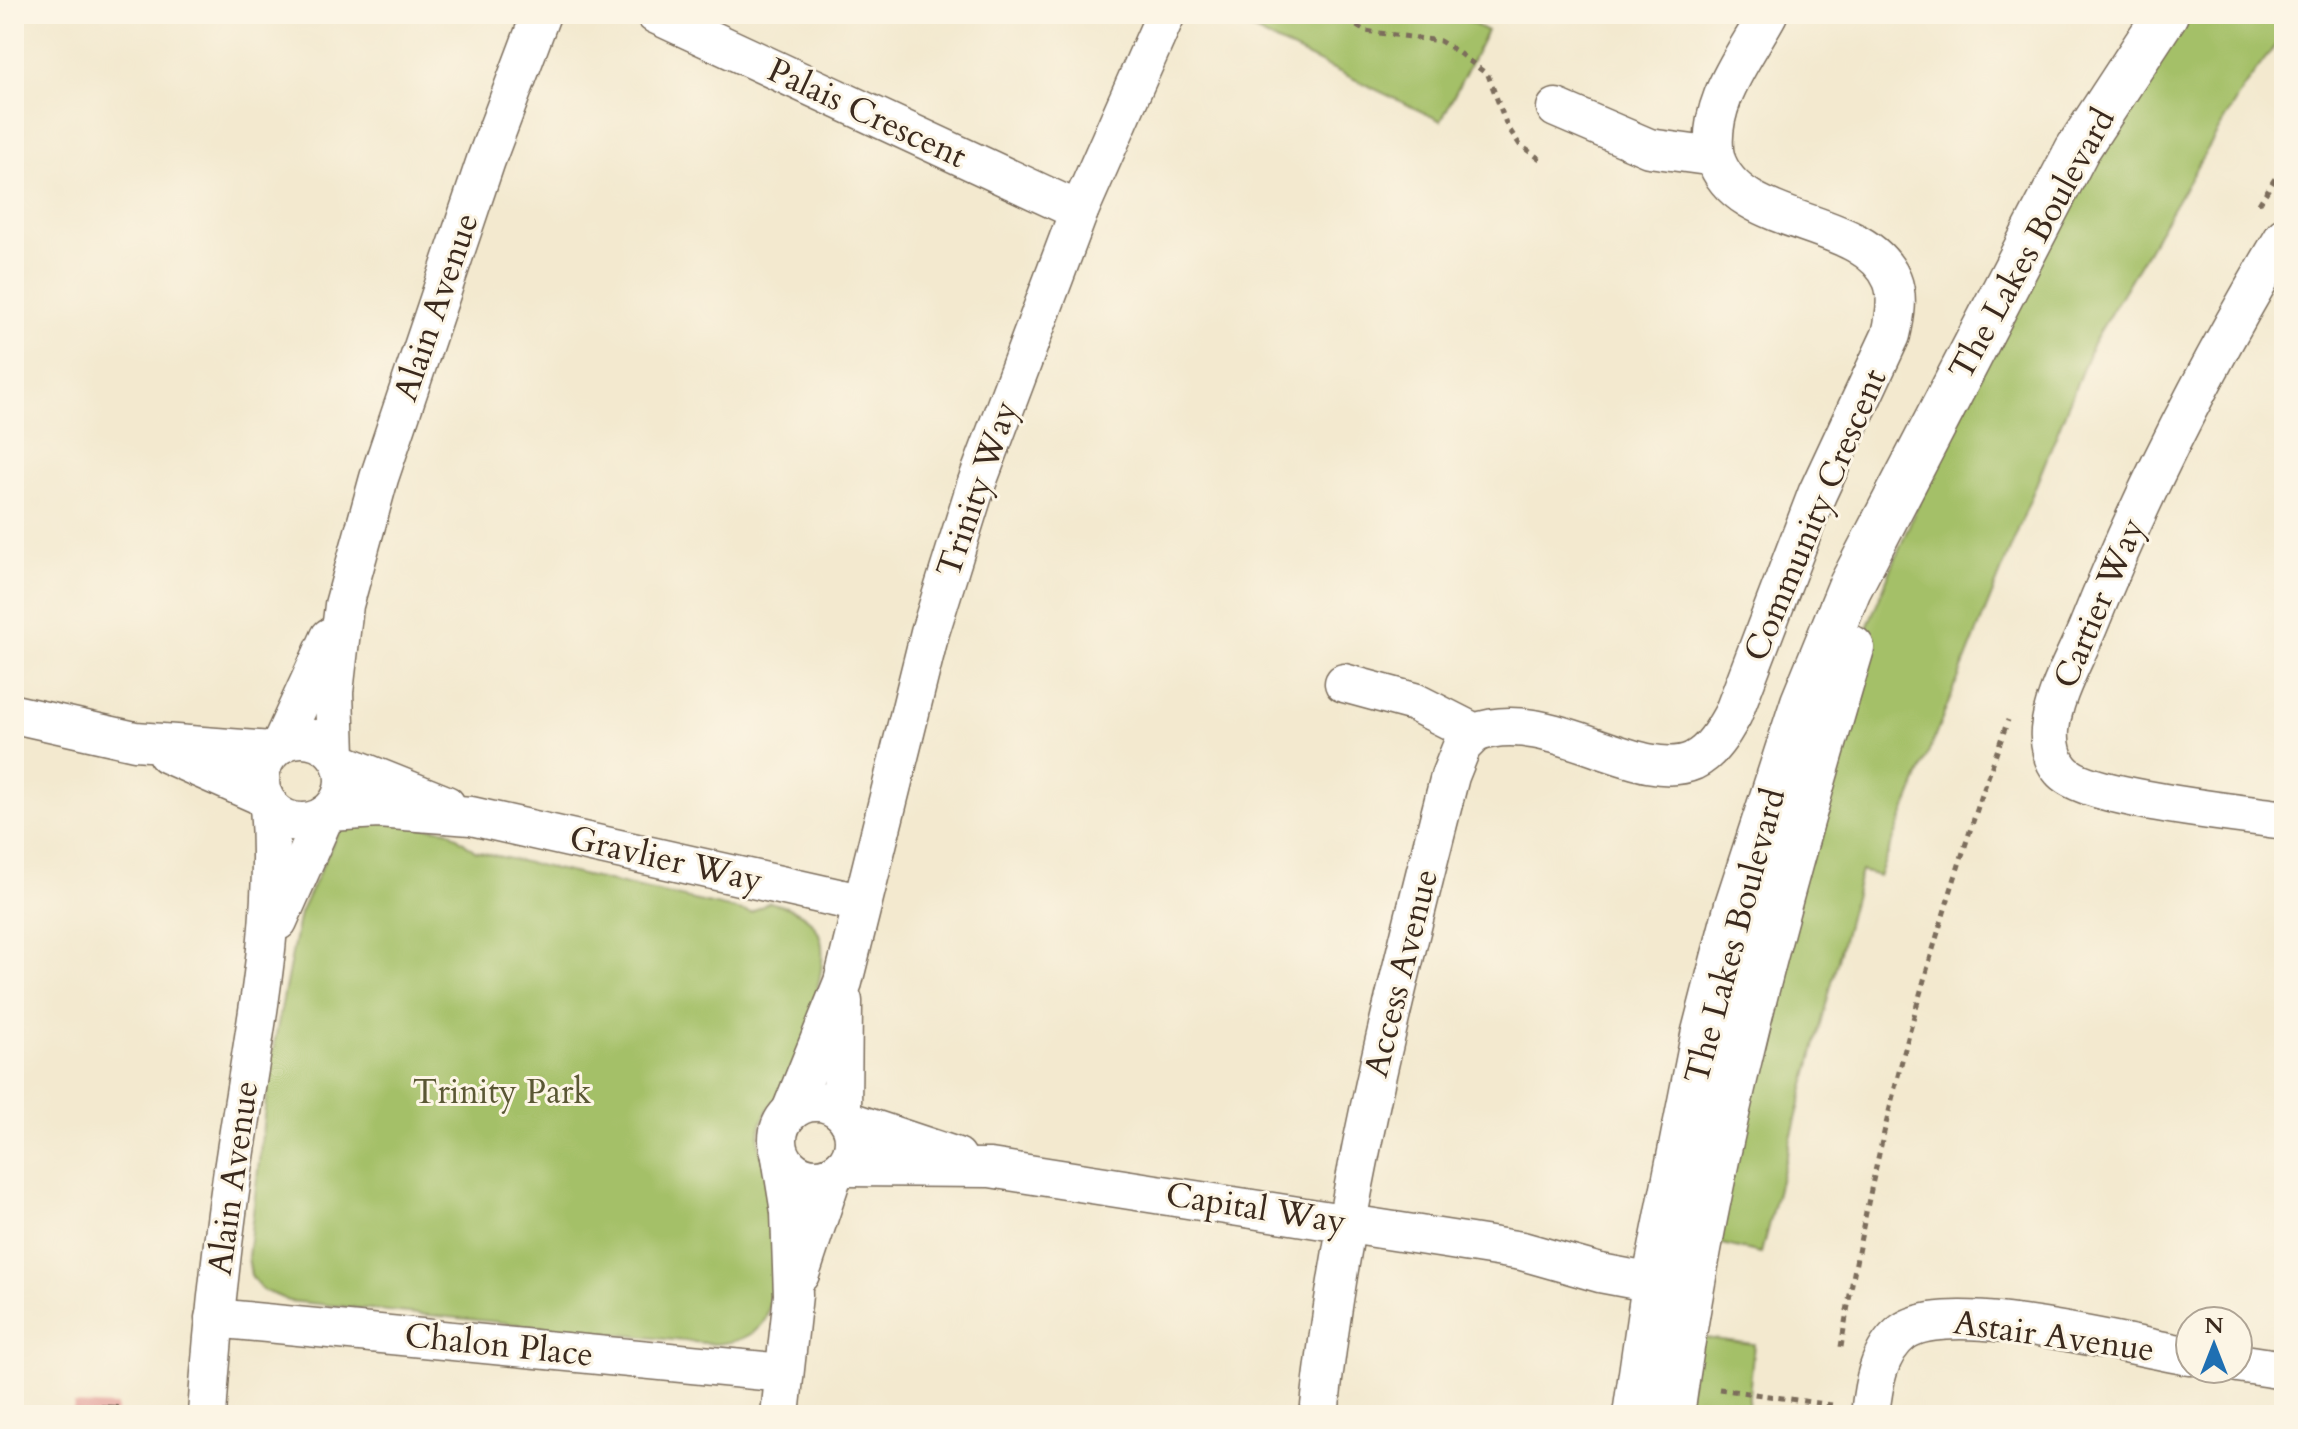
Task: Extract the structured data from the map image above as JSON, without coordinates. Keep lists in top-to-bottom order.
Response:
{
  "streets": {
    "street": [
      "Palais Crescent",
      "The Lakes Boulevard",
      "Alain Avenue",
      "Trinity Way",
      "Community Crescent",
      "Cartier Way",
      "Gravlier Way",
      "Access Avenue",
      "Capital Way",
      "Astair Avenue",
      "Chalon Place"
    ]
  },
  "crossings": [
    ["Palais Crescent", "Trinity Way"],
    ["The Lakes Boulevard", "Capital Way"],
    ["Alain Avenue", "Gravlier Way"],
    ["Alain Avenue", "Chalon Place"],
    ["Trinity Way", "Gravlier Way"],
    ["Trinity Way", "Capital Way"],
    ["Community Crescent", "Access Avenue"],
    ["Access Avenue", "Capital Way"]
  ],
  "parks": ["Trinity Park"],
  "north": "top"
}
